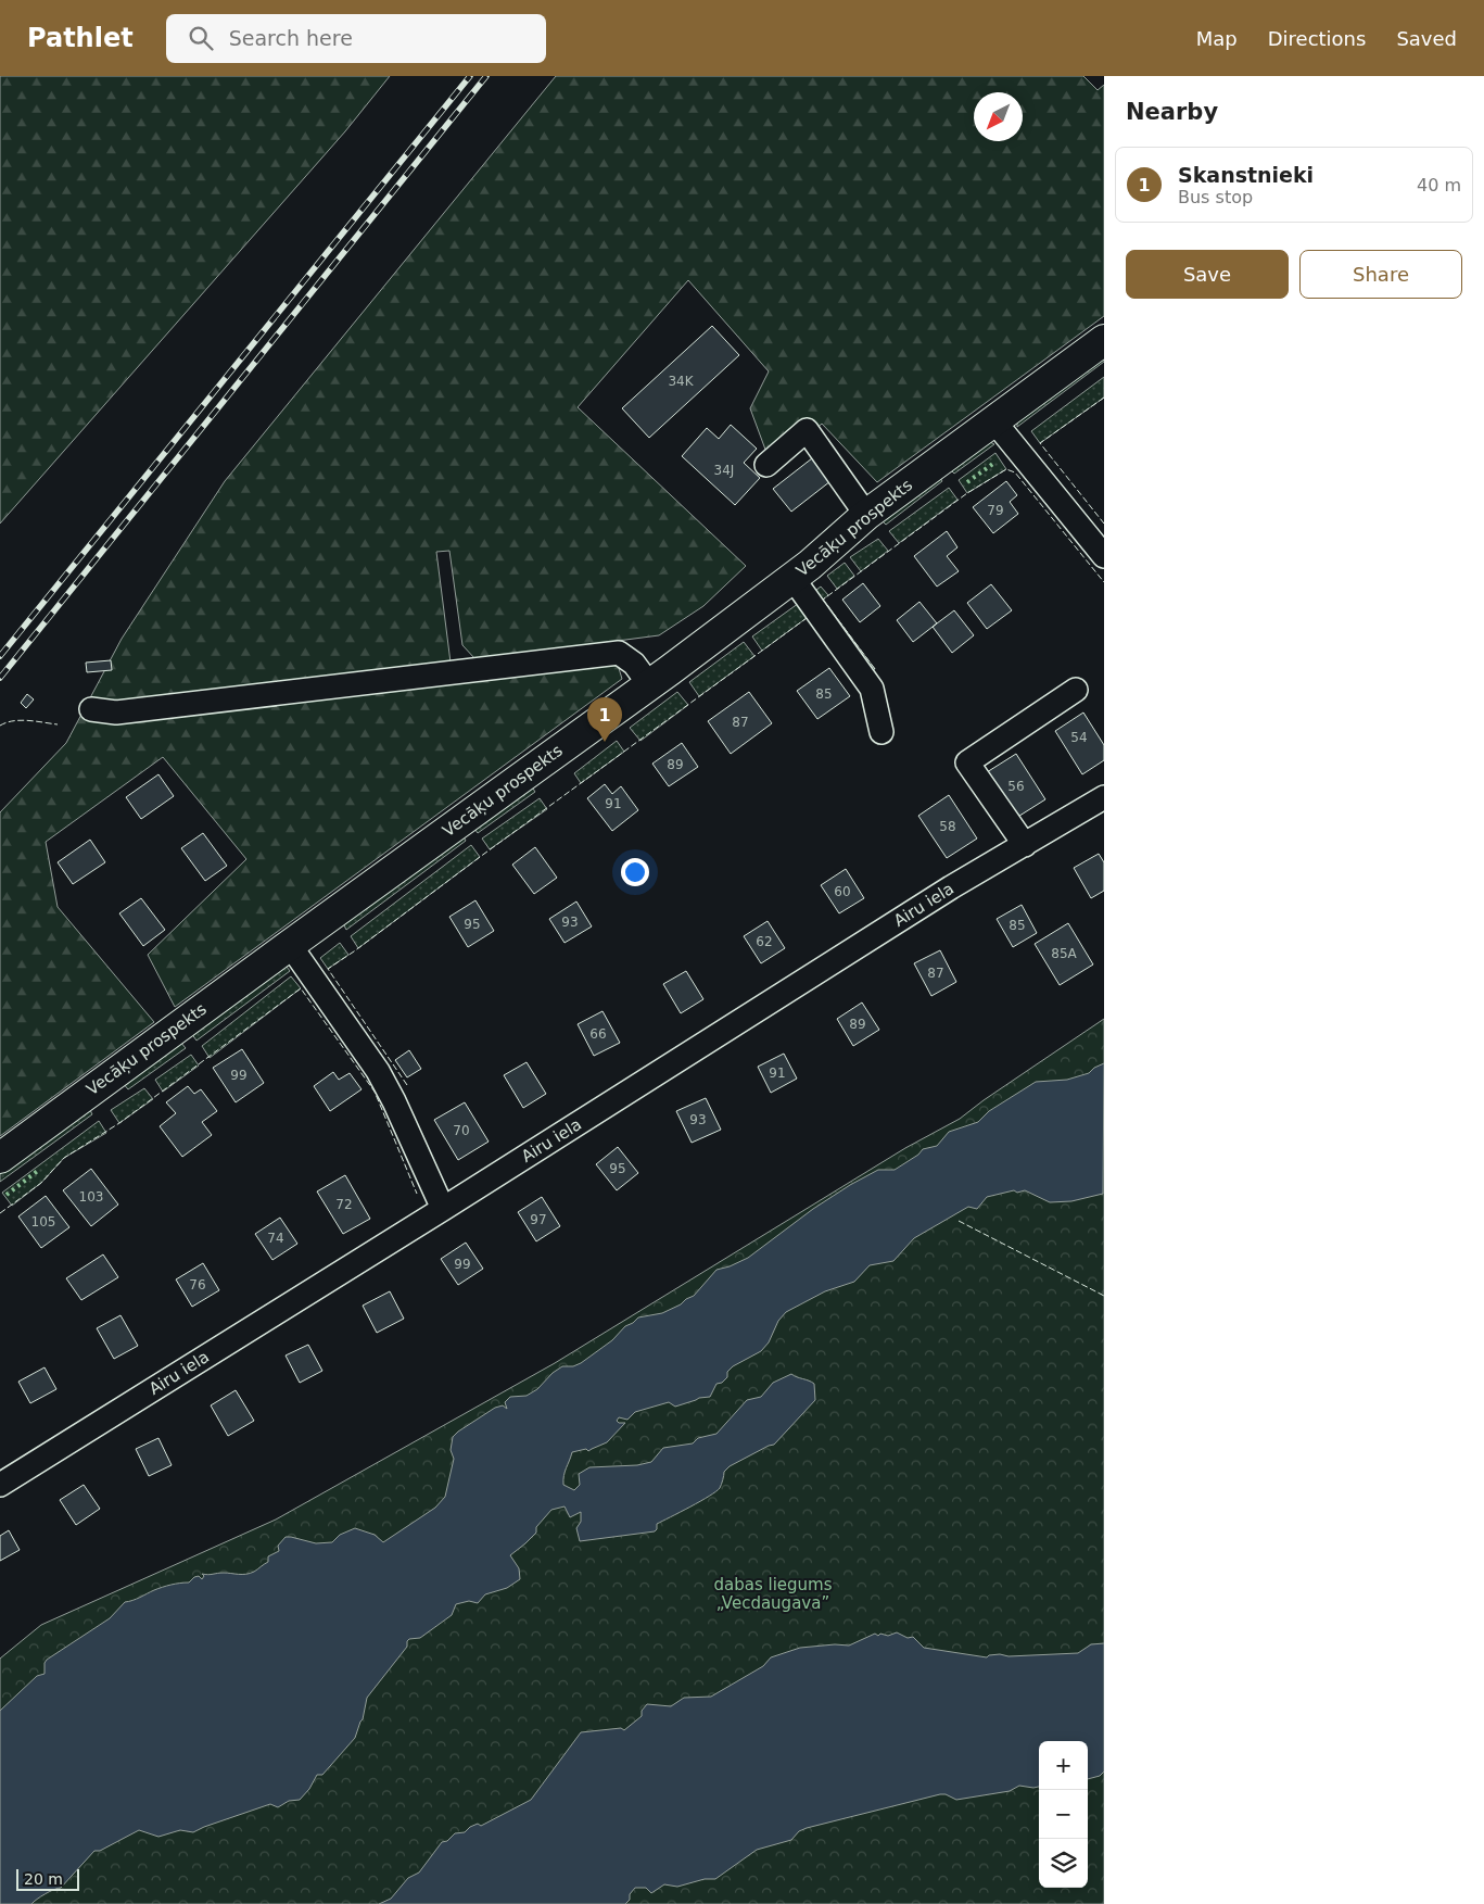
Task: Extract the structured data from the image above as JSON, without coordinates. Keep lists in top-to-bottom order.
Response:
{
  "streets": {
    "main road": ["Vecāķu prospekts"],
    "street": ["Airu iela"]
  },
  "parks": ["dabas liegums „Vecdaugava”"],
  "house_numbers": [
    "34K",
    "34J",
    "79",
    "85",
    "87",
    "54",
    "89",
    "56",
    "91",
    "58",
    "60",
    "93",
    "95",
    "85",
    "62",
    "85A",
    "87",
    "89",
    "66",
    "91",
    "99",
    "93",
    "70",
    "95",
    "103",
    "72",
    "97",
    "105",
    "74",
    "99",
    "76"
  ],
  "scale_bar": "20 m",
  "north": "bottom left",
  "page": {
    "header": "Pathlet",
    "search": "Search here",
    "nav": ["Map", "Directions", "Saved"],
    "heading": "Nearby",
    "list": [
      {
        "mark": "1",
        "name": "Skanstnieki",
        "note": "Bus stop",
        "value": "40 m"
      }
    ],
    "buttons": ["Save", "Share"],
    "pins": "1",
    "map_buttons": ["+", "−"],
    "scale": "20 m"
  }
}
